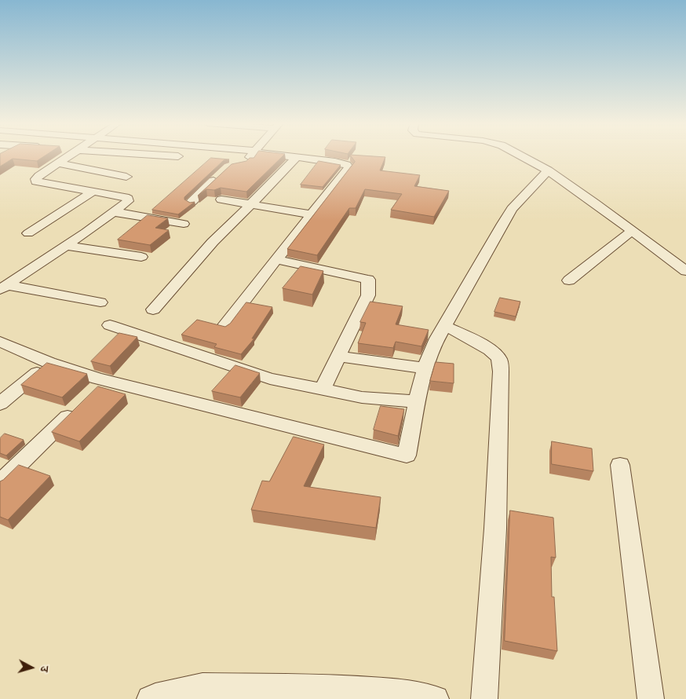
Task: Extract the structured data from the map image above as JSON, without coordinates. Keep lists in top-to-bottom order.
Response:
{
  "north": "right"
}
